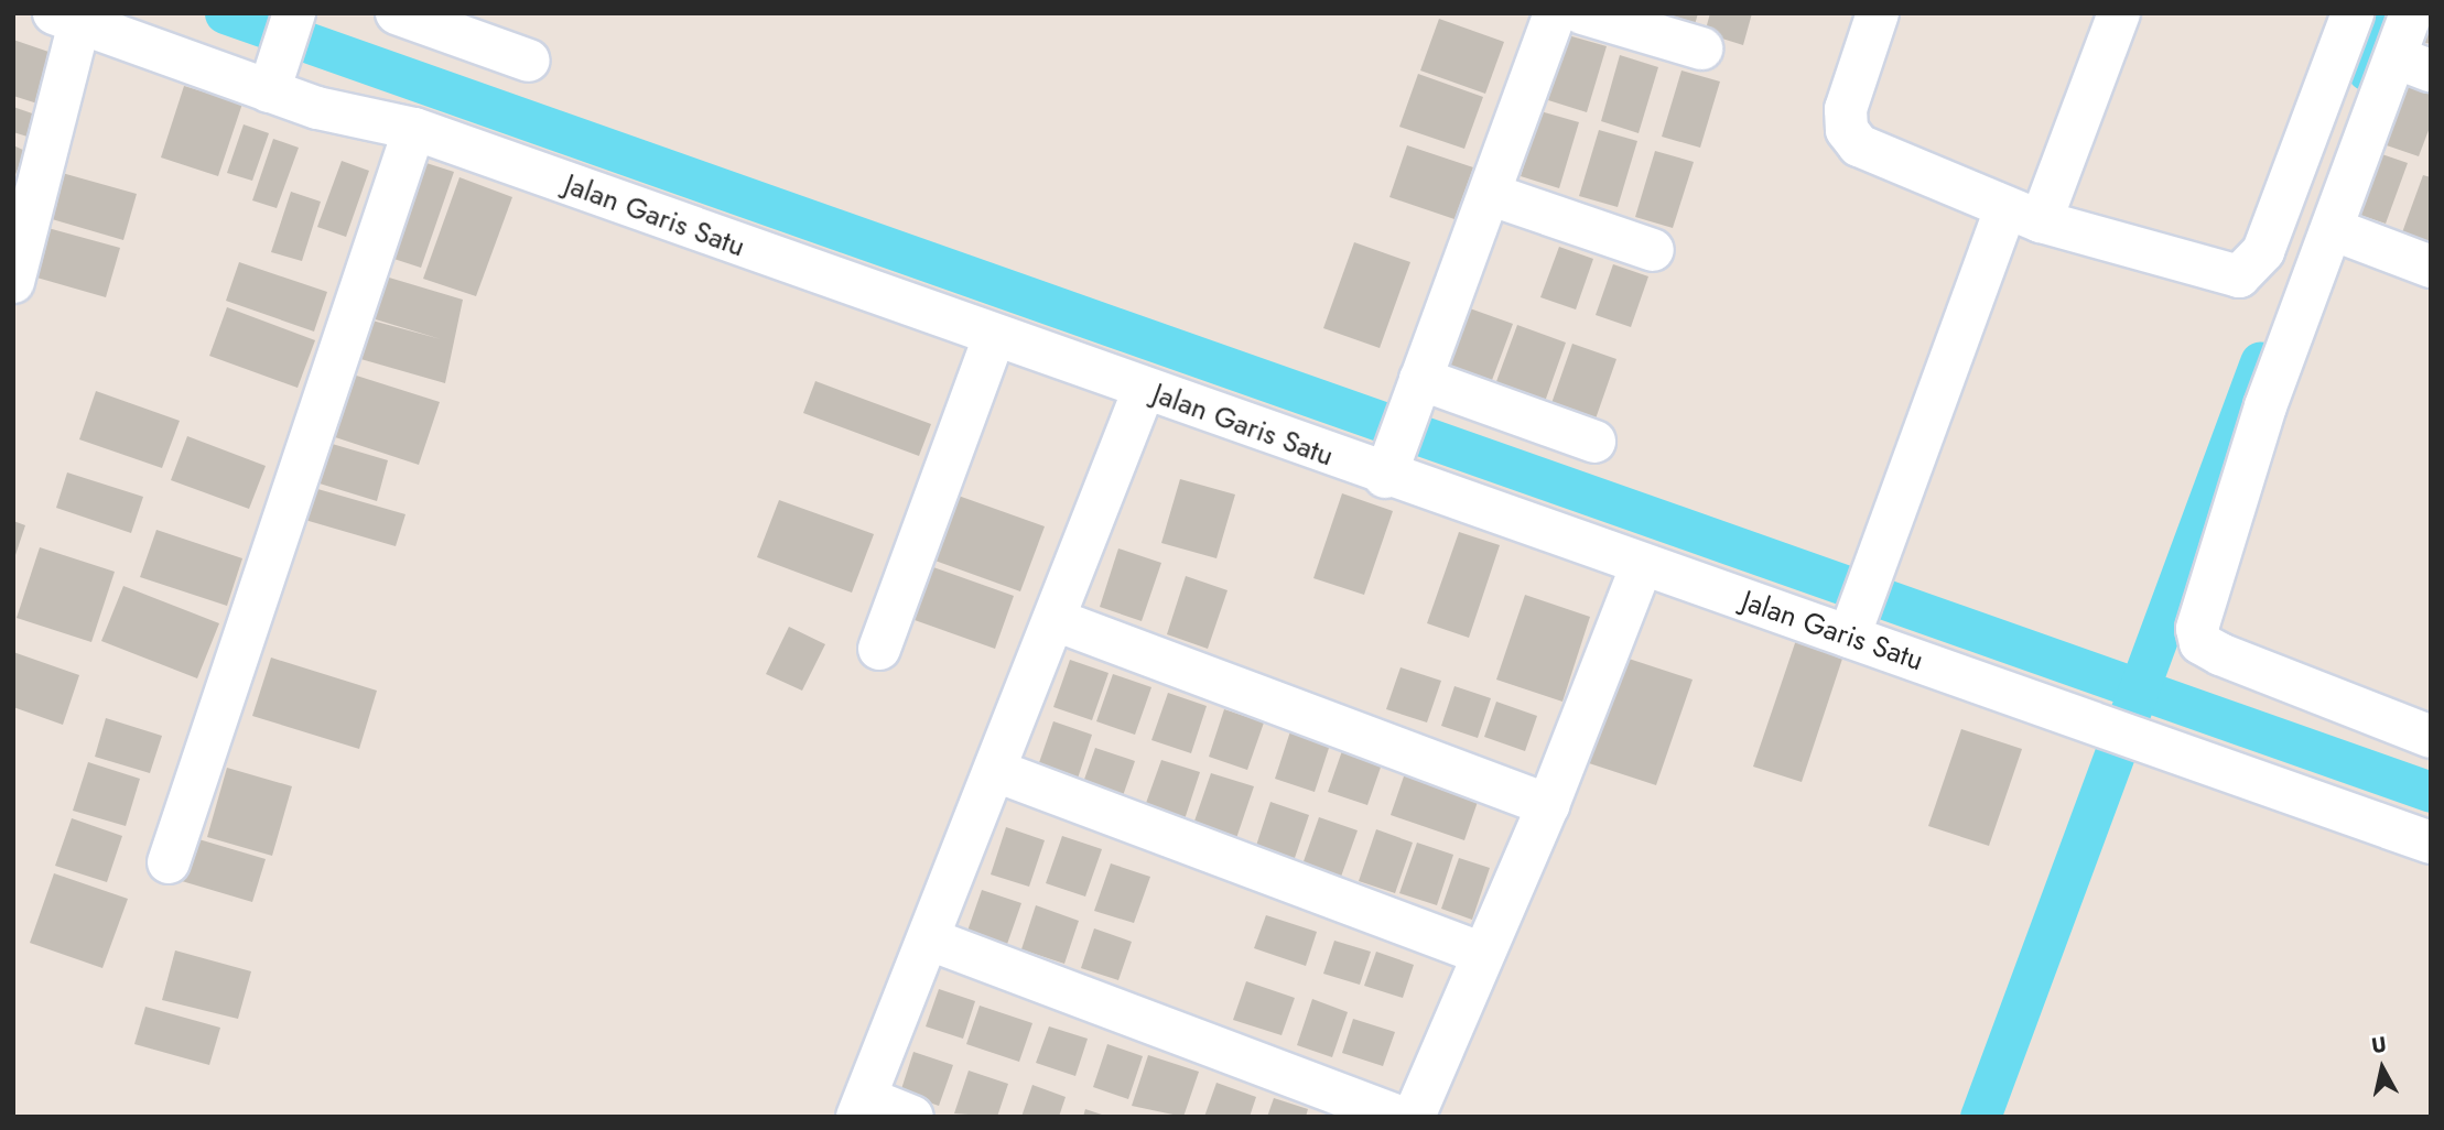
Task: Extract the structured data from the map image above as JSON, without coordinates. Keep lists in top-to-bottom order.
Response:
{
  "streets": {
    "street": ["Jalan Garis Satu"]
  },
  "north": "top"
}
